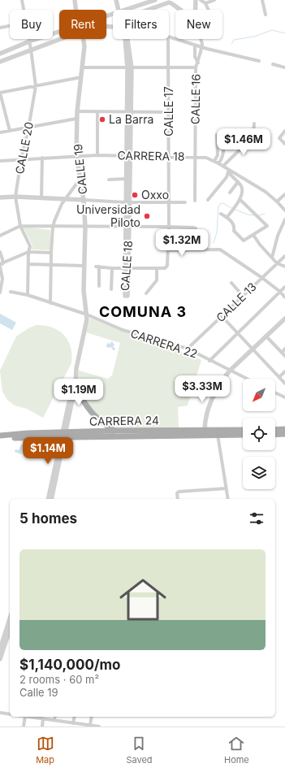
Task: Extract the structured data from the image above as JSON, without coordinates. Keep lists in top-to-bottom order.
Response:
{
  "streets": {
    "main road": ["CARRERA 24"],
    "street": [
      "CALLE 16",
      "CALLE 17",
      "CALLE 20",
      "CARRERA 18",
      "CALLE 19",
      "CALLE 18",
      "CALLE 13",
      "CARRERA 22"
    ]
  },
  "crossings": [
    ["CALLE 16", "CARRERA 18"],
    ["CALLE 17", "CARRERA 18"],
    ["CALLE 20", "CARRERA 18"],
    ["CALLE 20", "CARRERA 22"],
    ["CARRERA 18", "CALLE 19"],
    ["CARRERA 18", "CALLE 18"],
    ["CALLE 19", "CARRERA 22"],
    ["CALLE 19", "CARRERA 24"],
    ["CALLE 13", "CARRERA 22"]
  ],
  "districts": ["COMUNA 3"],
  "places": ["La Barra", "Oxxo", "Universidad Piloto"],
  "north": "bottom left",
  "page": {
    "chip": [
      "Buy",
      "Rent",
      "Filters",
      "New"
    ],
    "price": [
      "$1.46M",
      "$1.32M",
      "$3.33M",
      "$1.19M",
      "$1.14M"
    ],
    "heading": "5 homes",
    "list": [
      {
        "name": "$1,140,000/mo",
        "note": "2 rooms · 60 m² · Calle 19"
      }
    ],
    "tabs": ["Map", "Saved", "Home"]
  }
}
